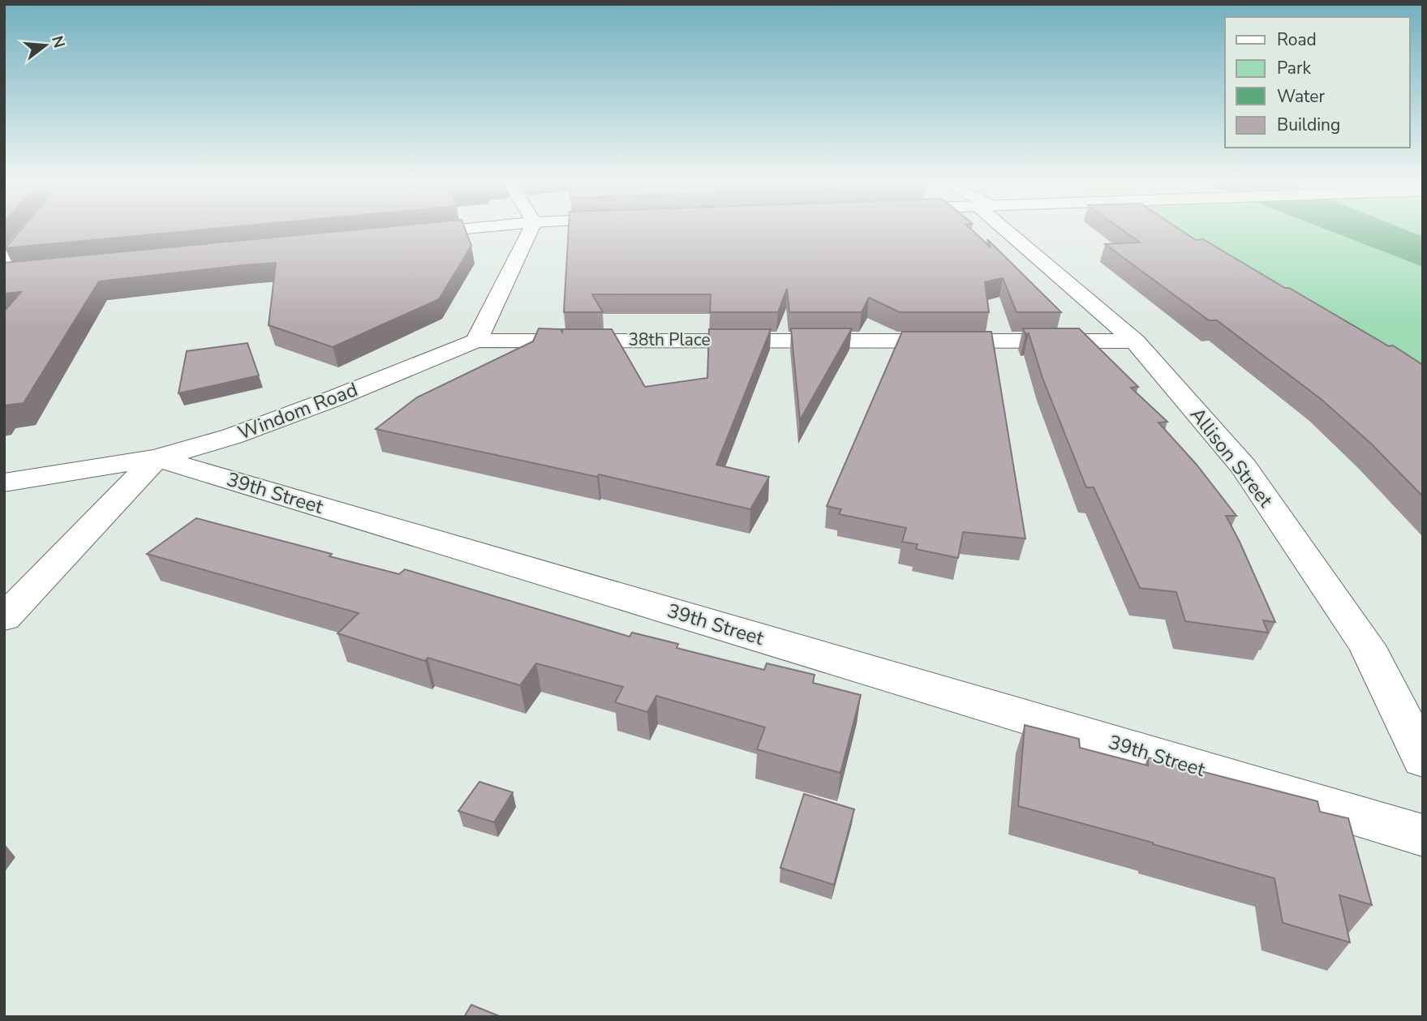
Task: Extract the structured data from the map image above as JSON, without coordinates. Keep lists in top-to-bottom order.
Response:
{
  "streets": {
    "street": [
      "38th Place",
      "Windom Road",
      "Allison Street",
      "39th Street"
    ]
  },
  "crossings": [
    ["38th Place", "Windom Road"],
    ["38th Place", "Allison Street"],
    ["Windom Road", "39th Street"]
  ],
  "legend": [
    "Road",
    "Park",
    "Water",
    "Building"
  ],
  "north": "right"
}
